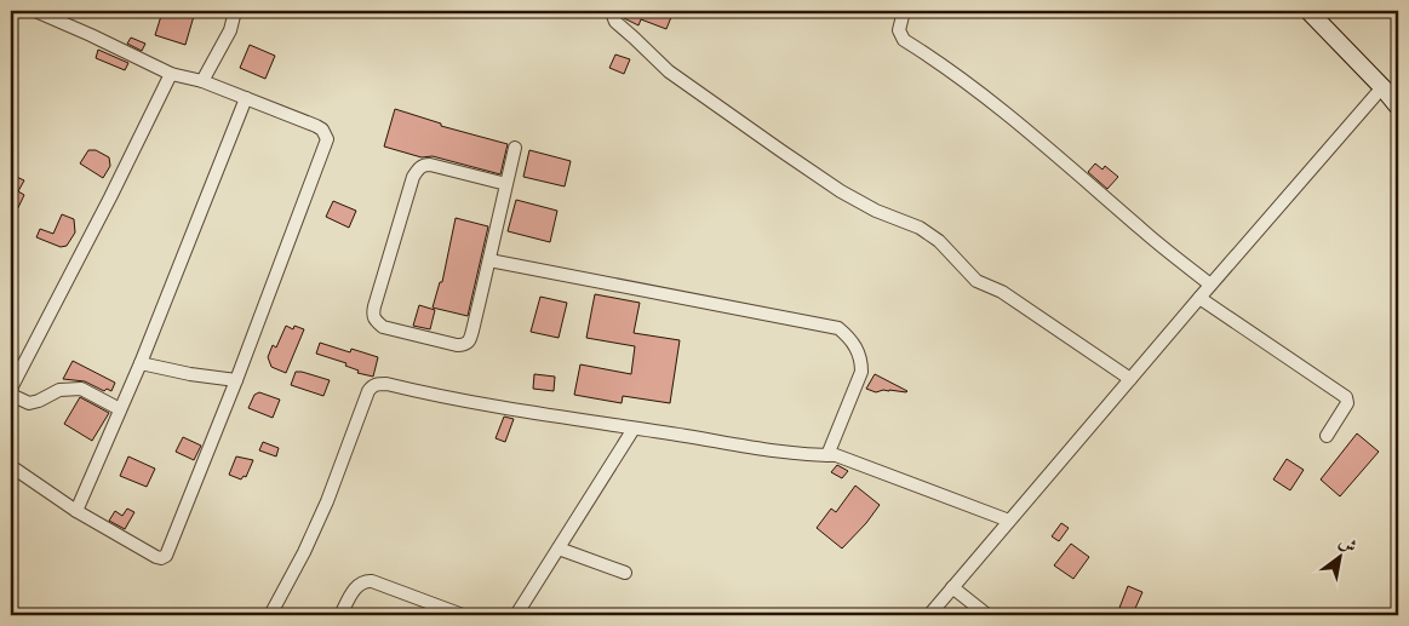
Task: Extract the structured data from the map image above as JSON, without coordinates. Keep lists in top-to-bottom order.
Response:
{
  "north": "top right"
}
